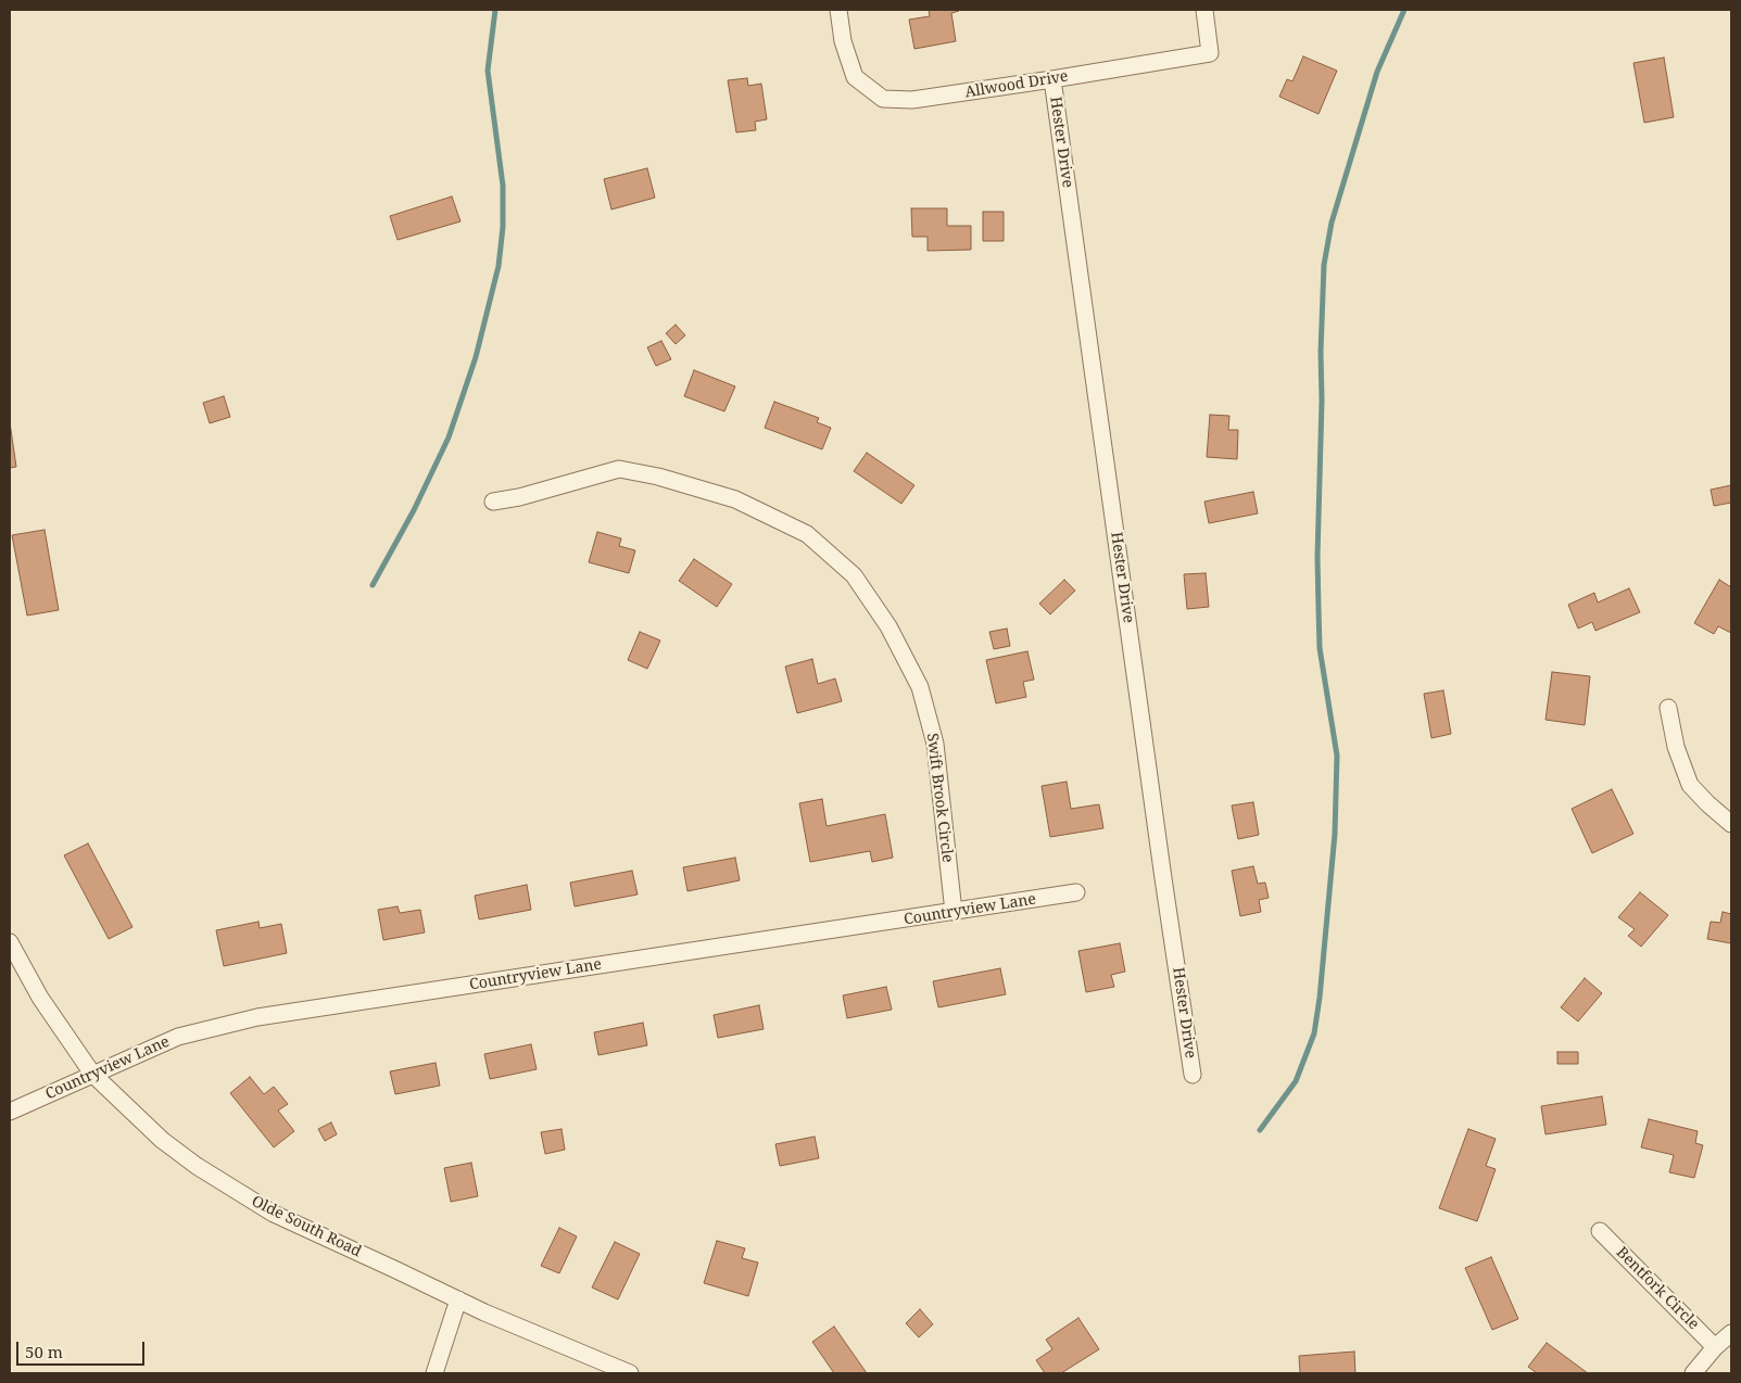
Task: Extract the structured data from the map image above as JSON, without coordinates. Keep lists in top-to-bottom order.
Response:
{
  "streets": {
    "street": [
      "Allwood Drive",
      "Hester Drive",
      "Swift Brook Circle",
      "Countryview Lane",
      "Olde South Road",
      "Bentfork Circle"
    ]
  },
  "crossings": [
    ["Allwood Drive", "Hester Drive"],
    ["Swift Brook Circle", "Countryview Lane"],
    ["Countryview Lane", "Olde South Road"]
  ],
  "scale_bar": "50 m"
}
